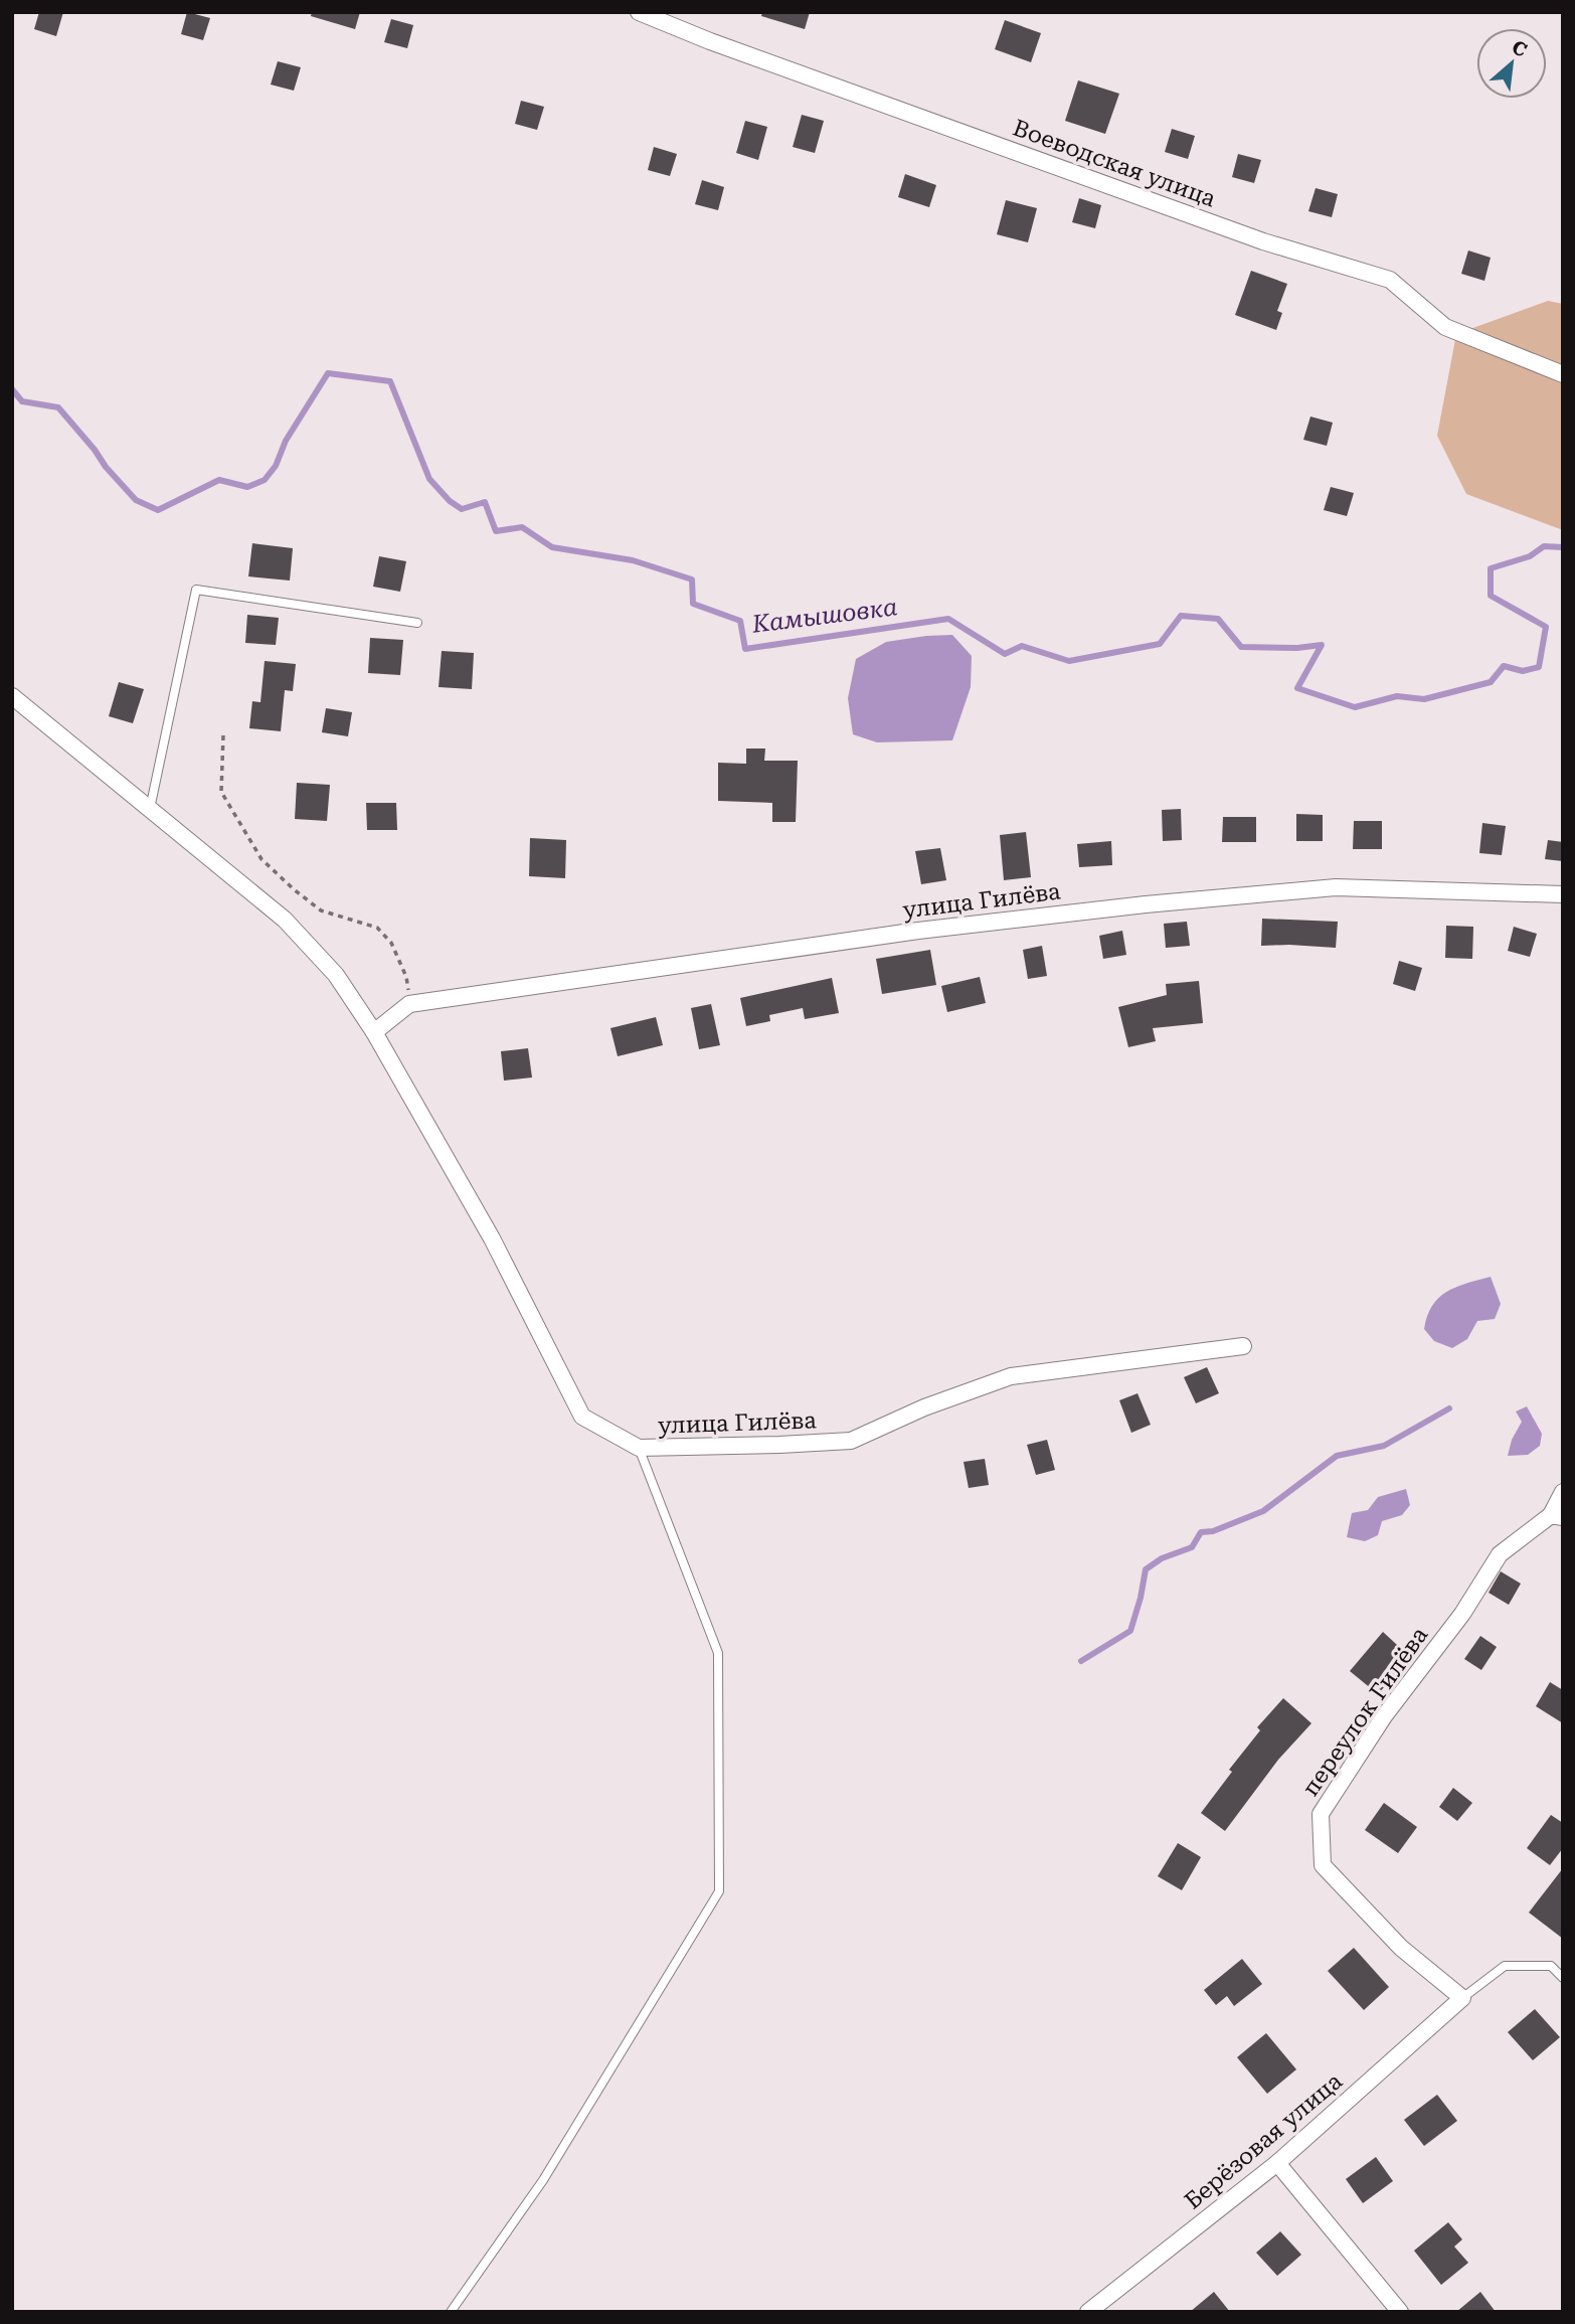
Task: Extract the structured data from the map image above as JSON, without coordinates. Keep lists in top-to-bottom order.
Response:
{
  "streets": {
    "street": [
      "Воеводская улица",
      "улица Гилёва",
      "переулок Гилёва",
      "Берёзовая улица"
    ]
  },
  "crossings": [
    ["переулок Гилёва", "Берёзовая улица"]
  ],
  "water": ["Камышовка"],
  "north": "top right"
}
